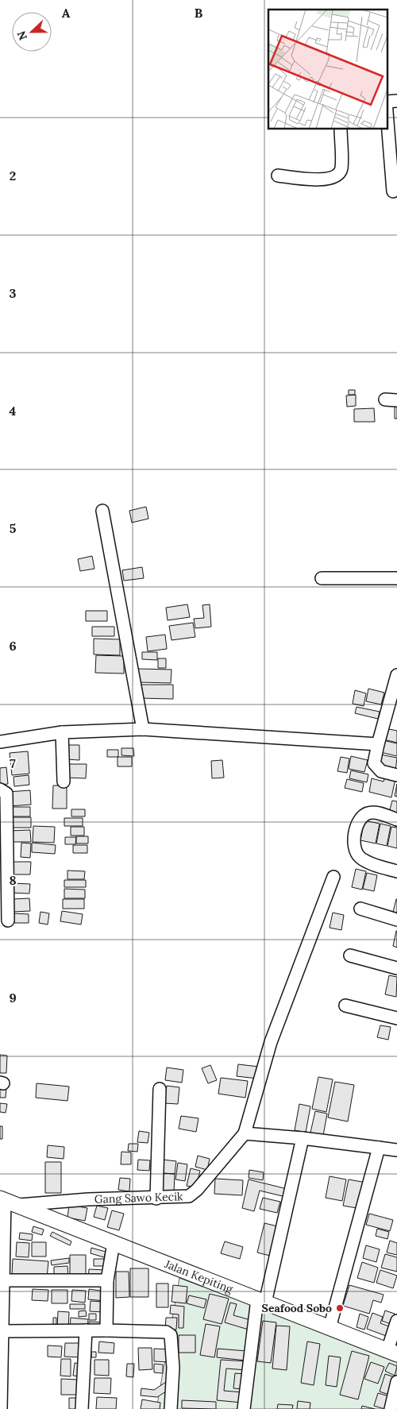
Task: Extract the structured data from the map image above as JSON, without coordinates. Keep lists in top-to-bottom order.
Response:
{
  "streets": {
    "main road": ["Jalan Kepiting"],
    "street": ["Gang Sawo Kecik"]
  },
  "crossings": [
    ["Gang Sawo Kecik", "Jalan Kepiting"]
  ],
  "places": ["Seafood Sobo"],
  "north": "left",
  "grid": {
    "columns": ["A", "B"],
    "rows": [
      "2",
      "3",
      "4",
      "5",
      "6",
      "7",
      "8",
      "9"
    ]
  }
}
